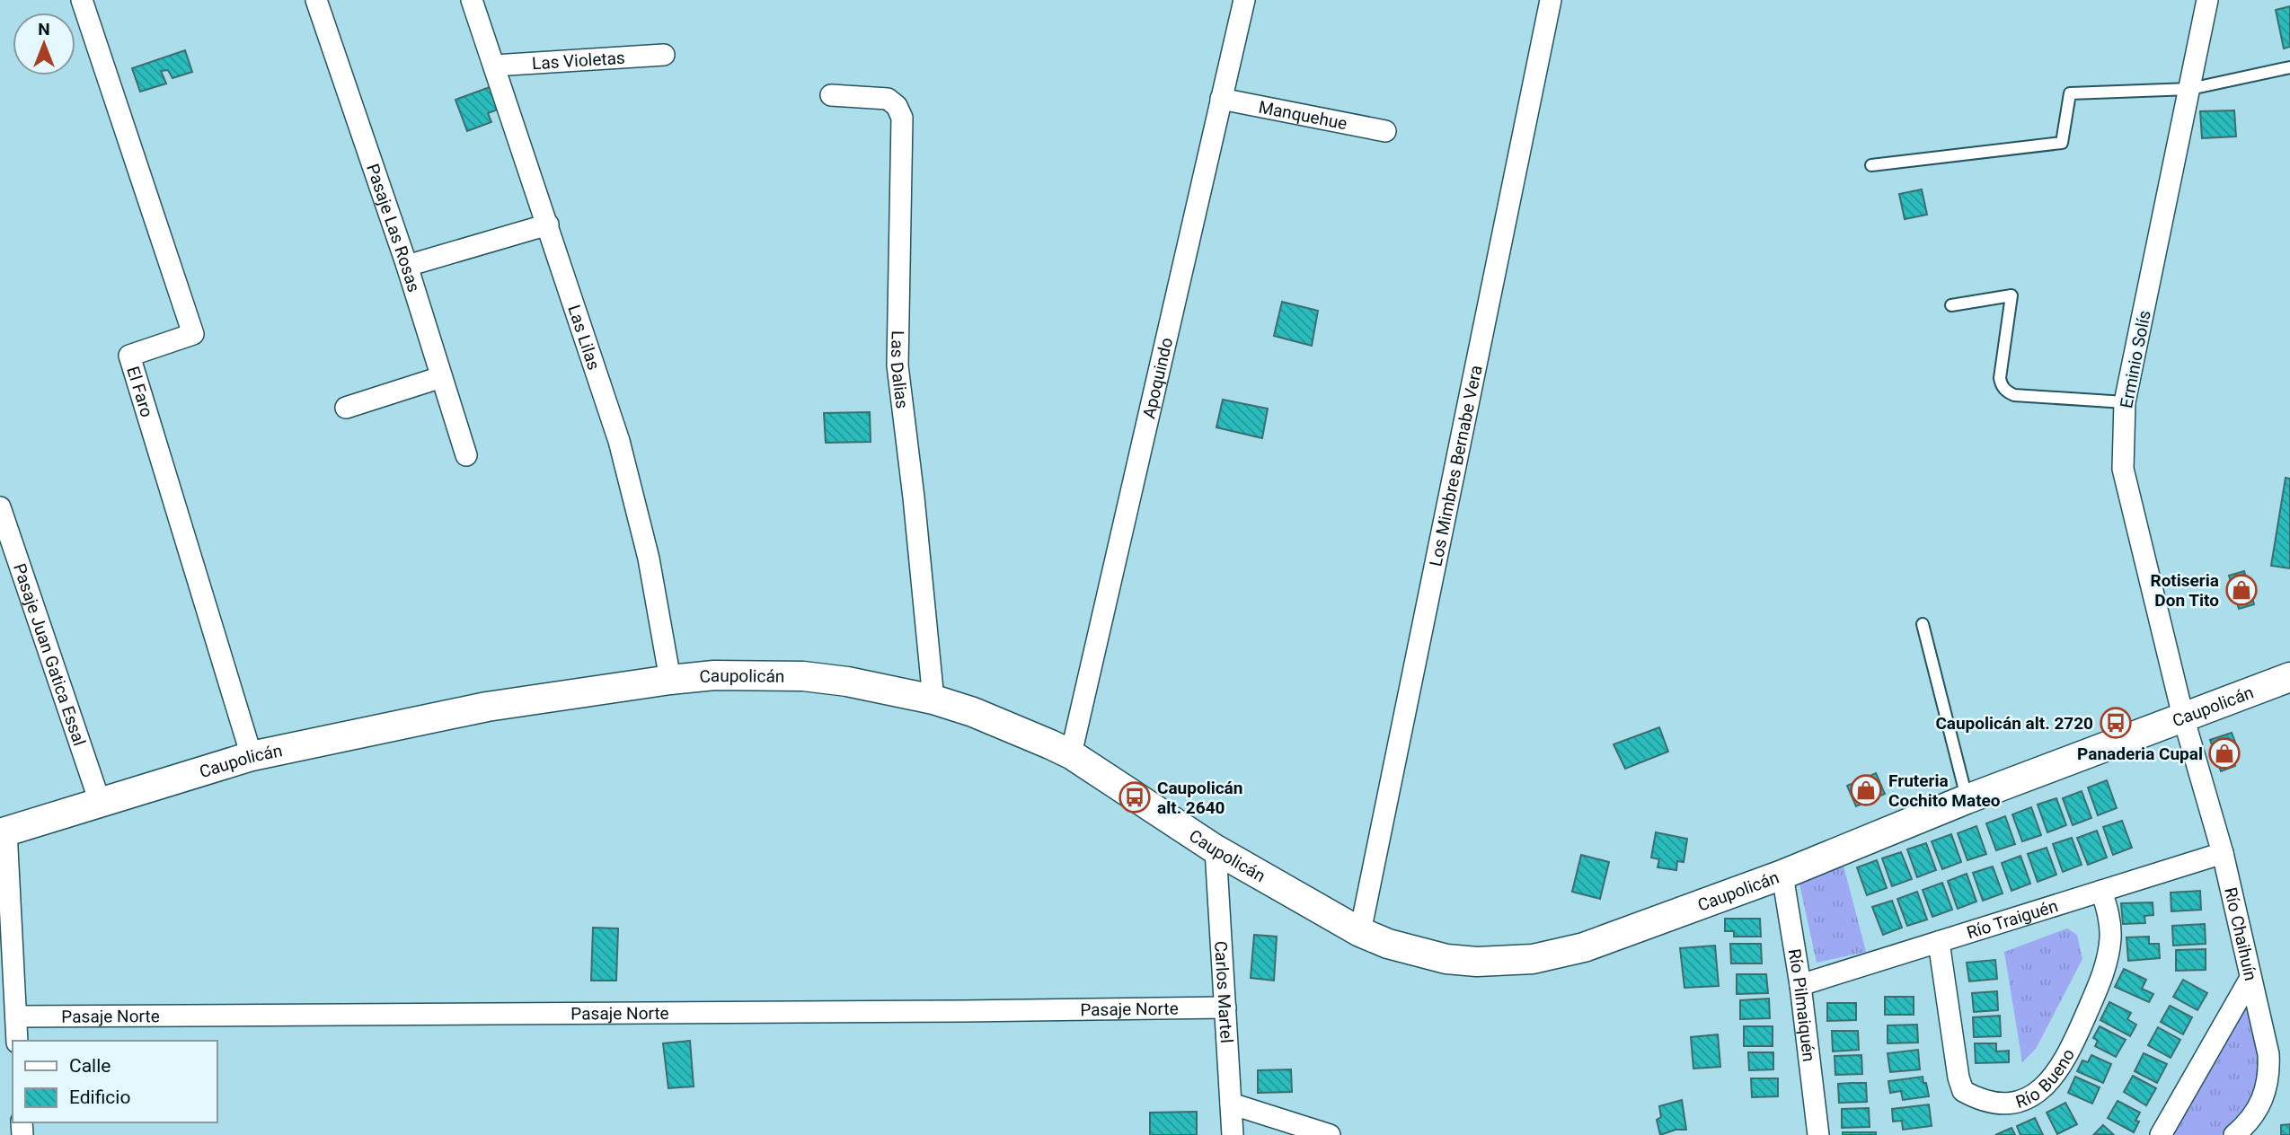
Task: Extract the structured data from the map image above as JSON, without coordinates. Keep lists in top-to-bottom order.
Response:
{
  "streets": {
    "street": [
      "Las Violetas",
      "Manquehue",
      "Pasaje Las Rosas",
      "Las Lilas",
      "Erminio Solís",
      "Las Dalias",
      "Apoquindo",
      "El Faro",
      "Los Mimbres Bernabe Vera",
      "Pasaje Juan Gatica Essal",
      "Caupolicán",
      "Río Traiguén",
      "Río Chaihuín",
      "Carlos Martel",
      "Río Pilmaiquén",
      "Pasaje Norte",
      "Río Bueno"
    ]
  },
  "crossings": [
    ["Las Violetas", "Las Lilas"],
    ["Manquehue", "Apoquindo"],
    ["Las Lilas", "Caupolicán"],
    ["Erminio Solís", "Caupolicán"],
    ["Erminio Solís", "Río Chaihuín"],
    ["Las Dalias", "Caupolicán"],
    ["Apoquindo", "Caupolicán"],
    ["El Faro", "Caupolicán"],
    ["Los Mimbres Bernabe Vera", "Caupolicán"],
    ["Pasaje Juan Gatica Essal", "Caupolicán"],
    ["Caupolicán", "Río Chaihuín"],
    ["Caupolicán", "Carlos Martel"],
    ["Caupolicán", "Río Pilmaiquén"],
    ["Río Traiguén", "Río Chaihuín"],
    ["Río Traiguén", "Río Pilmaiquén"],
    ["Río Traiguén", "Río Bueno"],
    ["Carlos Martel", "Pasaje Norte"]
  ],
  "places": {
    "shop": ["Rotiseria Don Tito", "Panaderia Cupal", "Fruteria Cochito Mateo"],
    "bus stop": ["Caupolicán alt. 2720", "Caupolicán alt. 2640"]
  },
  "legend": ["Calle", "Edificio"],
  "north": "top"
}
